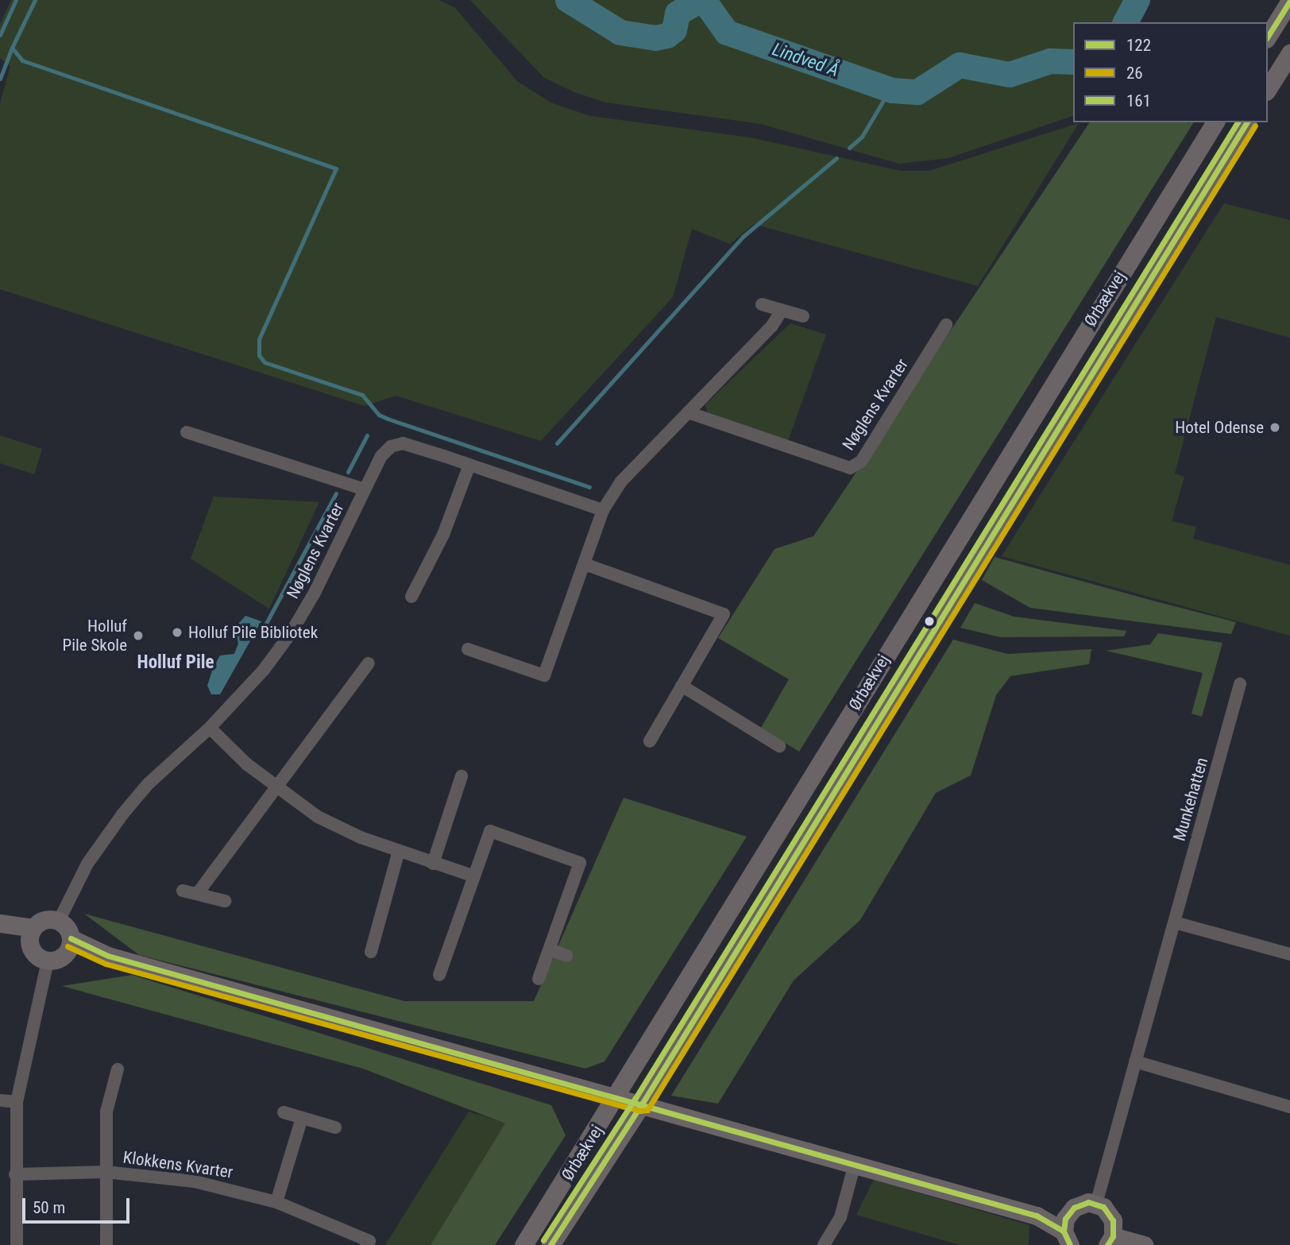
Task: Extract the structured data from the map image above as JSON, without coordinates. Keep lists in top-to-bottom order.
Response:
{
  "streets": {
    "main road": ["Ørbækvej"],
    "street": ["Nøglens Kvarter", "Munkehatten", "Klokkens Kvarter"]
  },
  "districts": ["Holluf Pile"],
  "water": ["Lindved Å"],
  "places": ["Hotel Odense", "Holluf Pile Bibliotek", "Holluf Pile Skole"],
  "lines": ["transit line 122", "transit line 161", "transit line 26"],
  "legend": ["122", "26", "161"],
  "scale_bar": "50 m"
}
